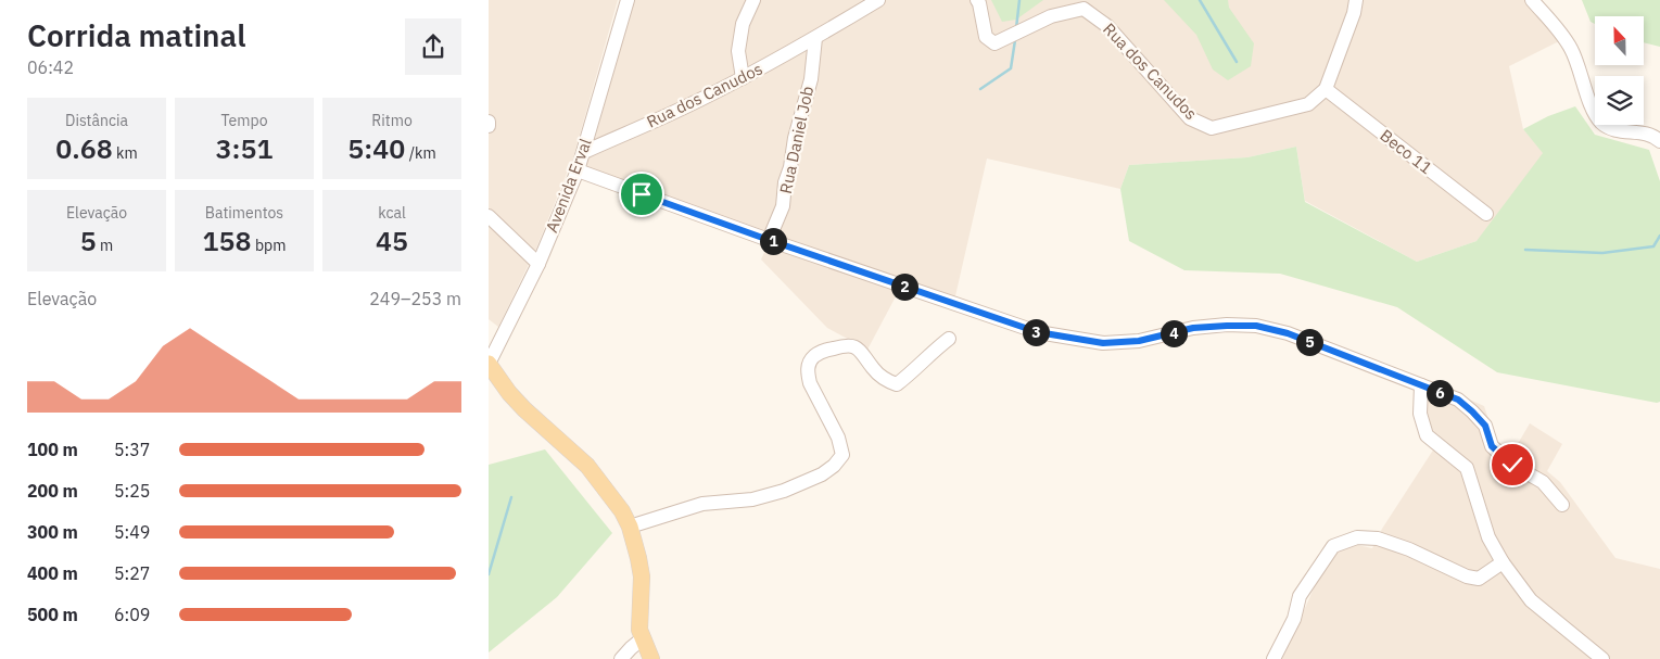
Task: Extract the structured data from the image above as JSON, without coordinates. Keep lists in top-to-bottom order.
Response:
{
  "streets": {
    "street": [
      "Rua dos Canudos",
      "Rua Daniel Job",
      "Beco 11",
      "Avenida Erval"
    ]
  },
  "crossings": [
    ["Rua dos Canudos", "Rua Daniel Job"],
    ["Rua dos Canudos", "Beco 11"],
    ["Rua dos Canudos", "Avenida Erval"]
  ],
  "north": "top",
  "page": {
    "heading": ["Corrida matinal", "06:42"],
    "stats": [
      ["Distância", "0.68 km"],
      ["Tempo", "3:51"],
      ["Ritmo", "5:40 /km"],
      ["Elevação", "5 m"],
      ["Batimentos", "158 bpm"],
      ["kcal", "45"]
    ],
    "pins": [
      "1",
      "2",
      "3",
      "4",
      "5",
      "6"
    ],
    "chart": ["Elevação", "249–253 m"],
    "list": [
      {
        "name": "100 m",
        "note": "5:37"
      },
      {
        "name": "200 m",
        "note": "5:25"
      },
      {
        "name": "300 m",
        "note": "5:49"
      },
      {
        "name": "400 m",
        "note": "5:27"
      },
      {
        "name": "500 m",
        "note": "6:09"
      }
    ]
  }
}
